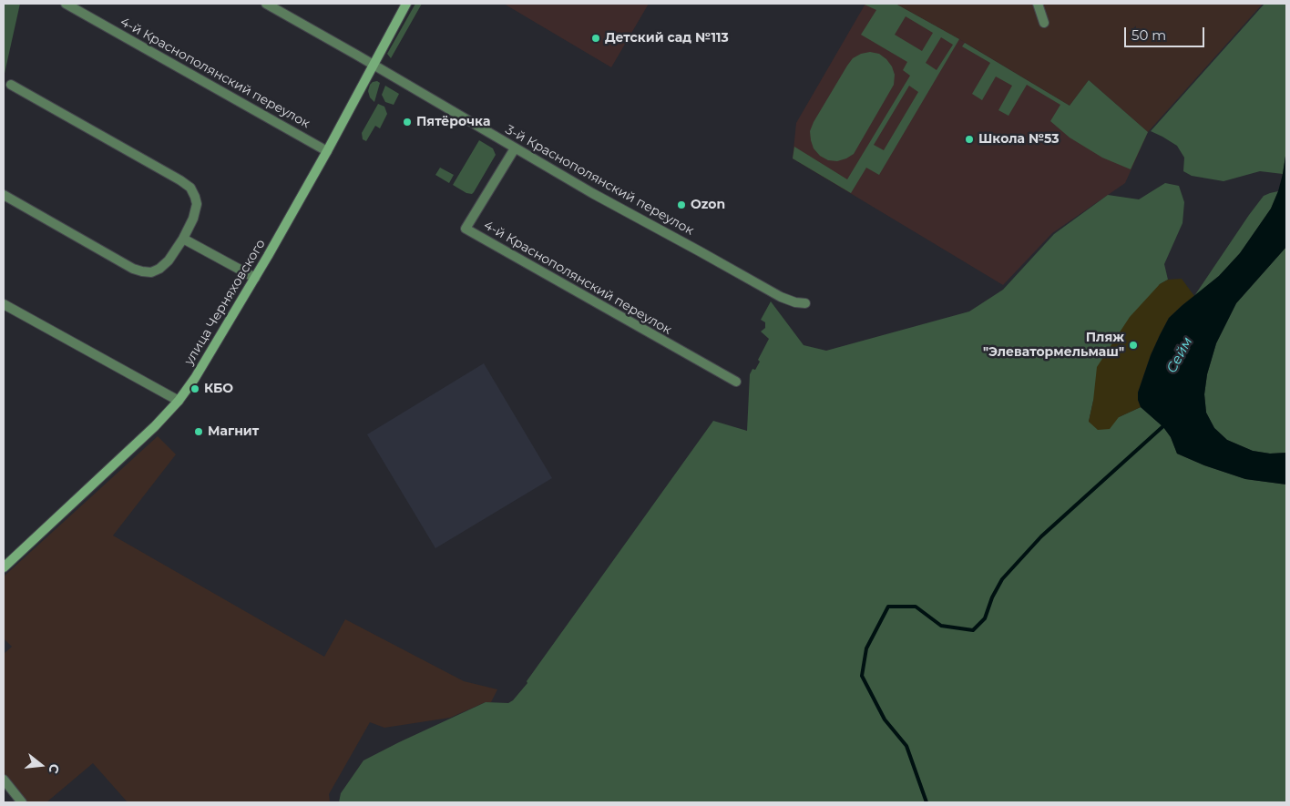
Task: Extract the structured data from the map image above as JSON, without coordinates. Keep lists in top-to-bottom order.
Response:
{
  "streets": {
    "main road": ["улица Черняховского"],
    "street": ["4-й Краснополянский переулок", "3-й Краснополянский переулок"]
  },
  "crossings": [
    ["4-й Краснополянский переулок", "3-й Краснополянский переулок"],
    ["4-й Краснополянский переулок", "улица Черняховского"],
    ["3-й Краснополянский переулок", "улица Черняховского"]
  ],
  "water": ["Сейм"],
  "places": [
    "Детский сад №113",
    "Пятёрочка",
    "Школа №53",
    "Ozon",
    "Пляж \"Элеватормельмаш\"",
    "КБО",
    "Магнит"
  ],
  "scale_bar": "50 m",
  "north": "right"
}
